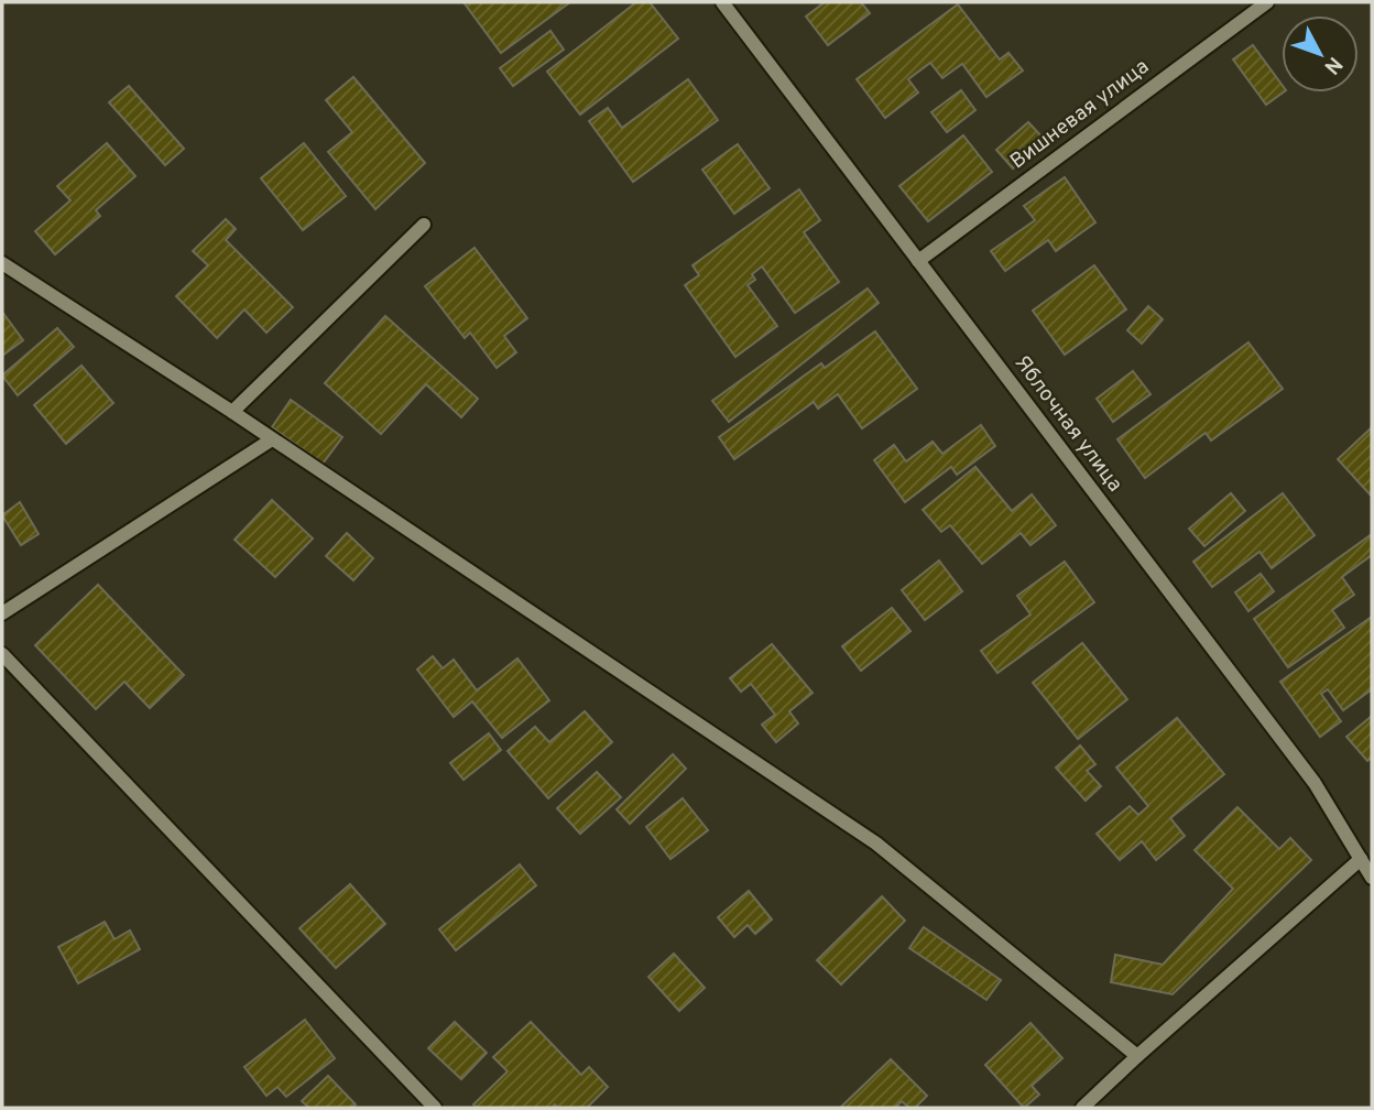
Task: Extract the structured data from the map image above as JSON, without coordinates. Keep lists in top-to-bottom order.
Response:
{
  "streets": {
    "street": ["Вишневая улица", "Яблочная улица"]
  },
  "crossings": [
    ["Вишневая улица", "Яблочная улица"]
  ],
  "north": "bottom right"
}
